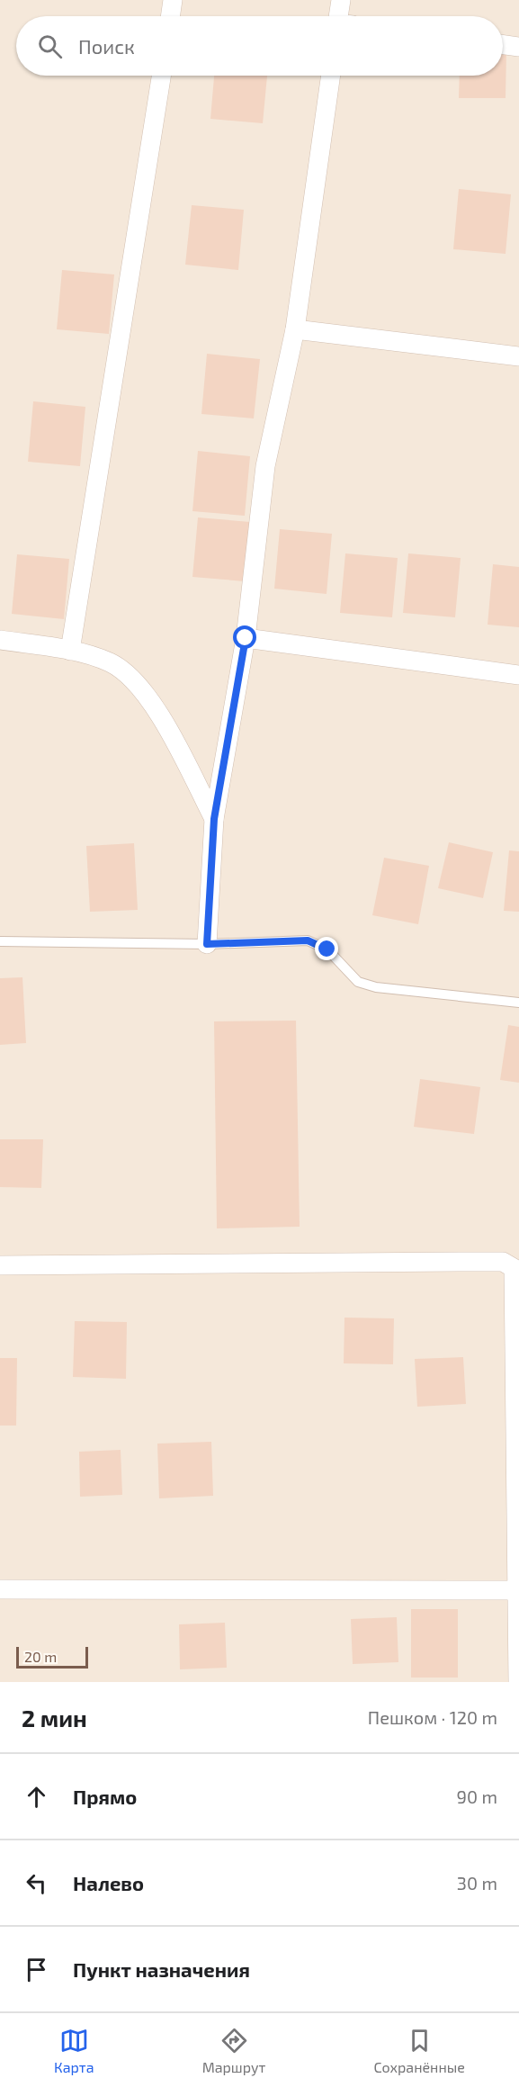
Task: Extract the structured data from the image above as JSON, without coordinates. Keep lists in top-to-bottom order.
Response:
{
  "scale_bar": "20 m",
  "page": {
    "search": "Поиск",
    "scale": "20 m",
    "heading": ["2 мин", "Пешком · 120 m"],
    "list": [
      ["Прямо", "90 m"],
      ["Налево", "30 m"],
      "Пункт назначения"
    ],
    "nav": ["Карта", "Маршрут", "Сохранённые"]
  }
}
